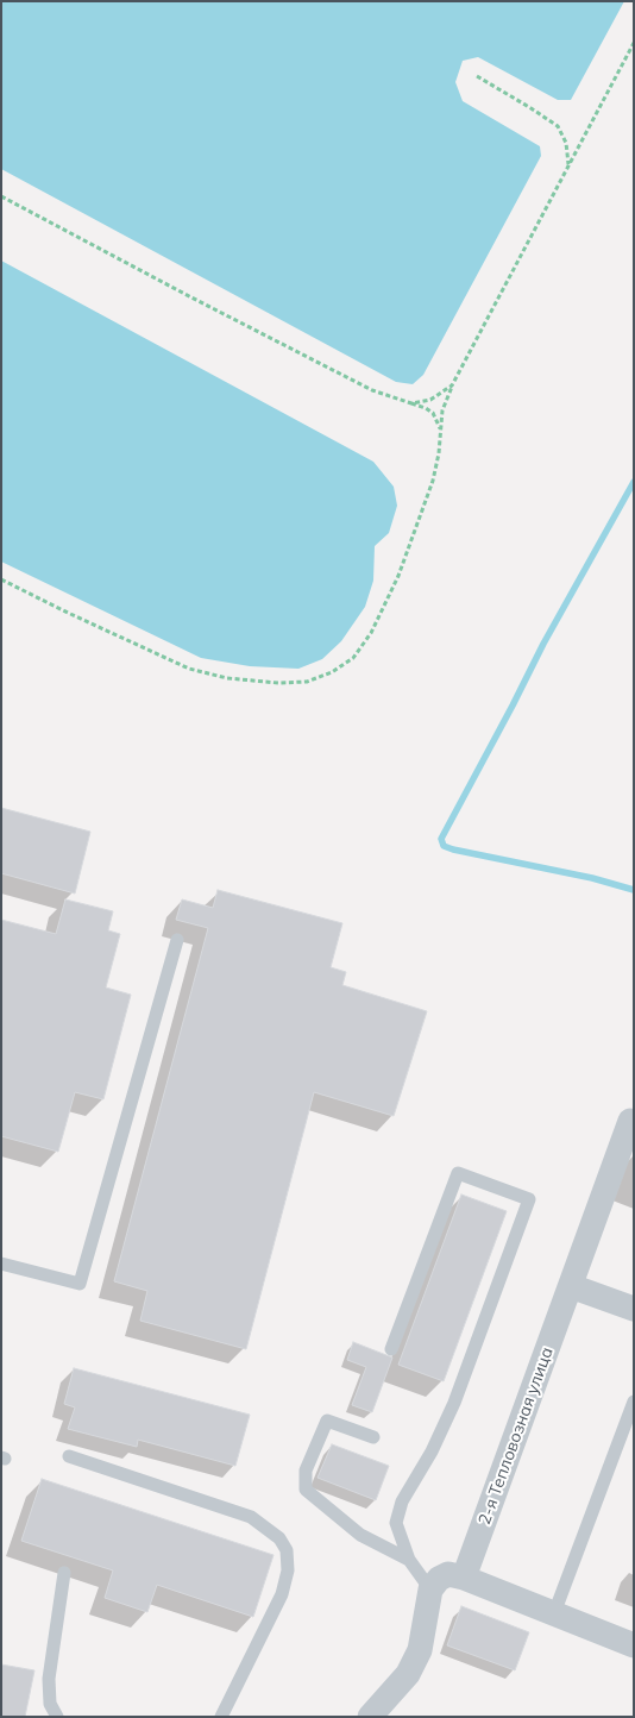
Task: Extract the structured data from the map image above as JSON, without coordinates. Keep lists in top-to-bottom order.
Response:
{
  "streets": {
    "street": ["2-я Тепловозная улица"]
  }
}
